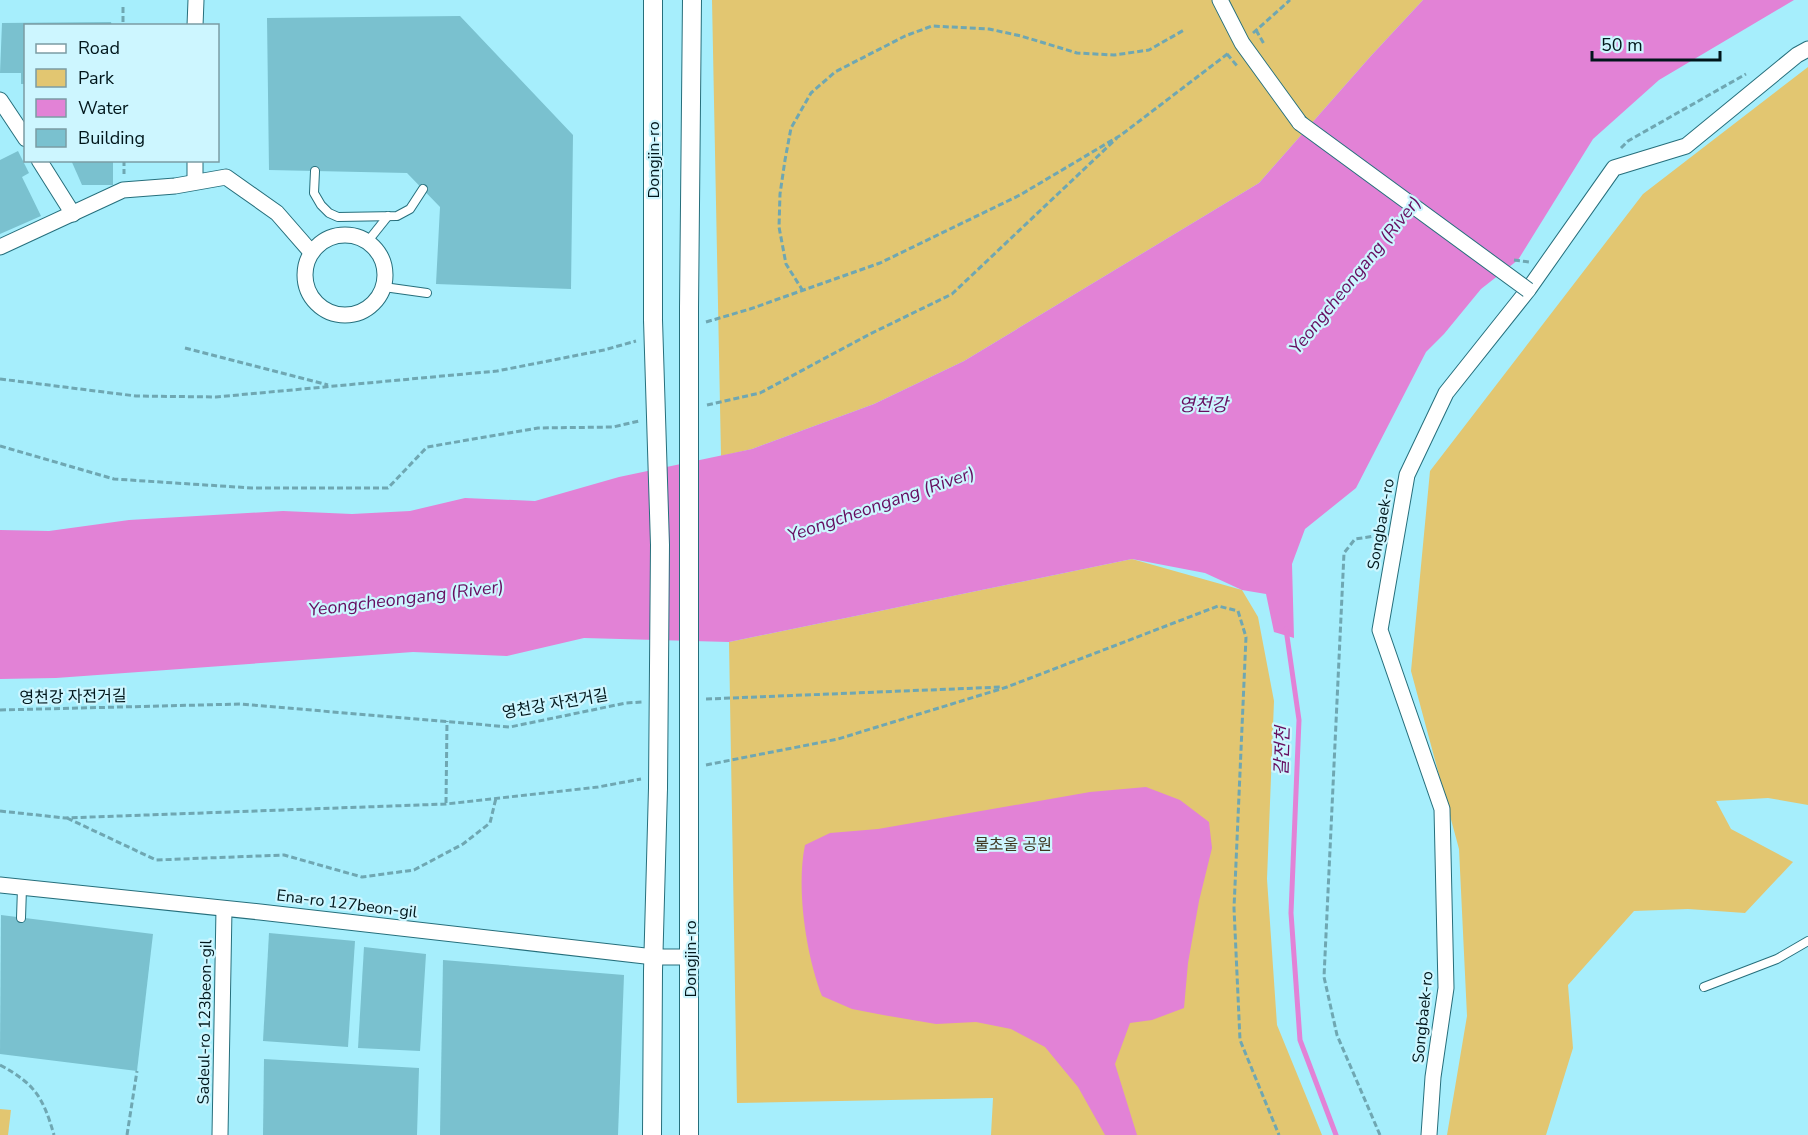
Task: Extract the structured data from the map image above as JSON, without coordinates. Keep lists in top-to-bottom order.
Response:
{
  "streets": {
    "street": [
      "Dongjin-ro",
      "Songbaek-ro",
      "Ena-ro 127beon-gil",
      "Sadeul-ro 123beon-gil"
    ],
    "path": ["영천강 자전거길"]
  },
  "crossings": [
    ["Dongjin-ro", "Ena-ro 127beon-gil"],
    ["Ena-ro 127beon-gil", "Sadeul-ro 123beon-gil"]
  ],
  "water": ["Yeongcheongang (River)", "영천강", "갈전천"],
  "parks": ["물초울 공원"],
  "legend": [
    "Road",
    "Park",
    "Water",
    "Building"
  ],
  "scale_bar": "50 m"
}
